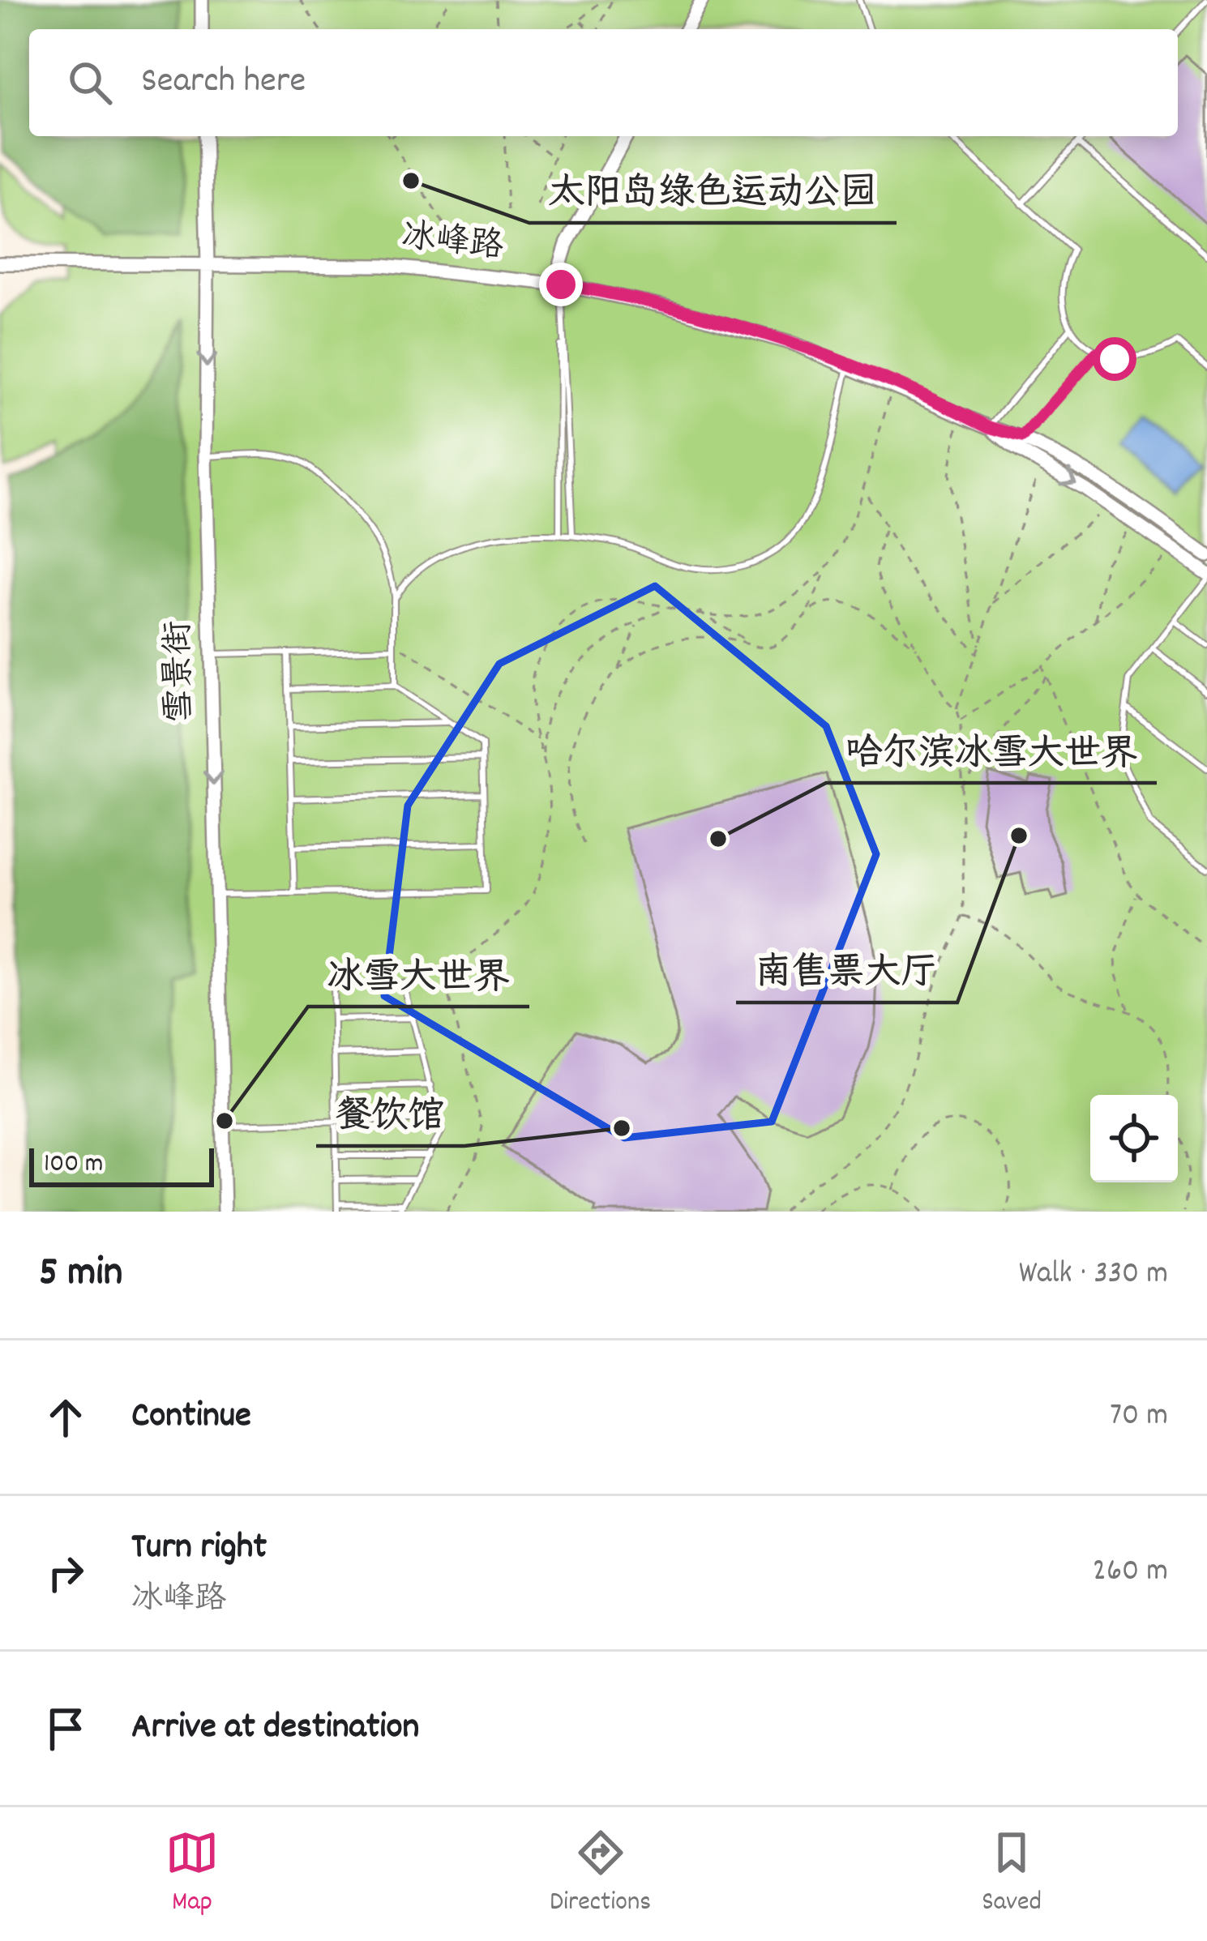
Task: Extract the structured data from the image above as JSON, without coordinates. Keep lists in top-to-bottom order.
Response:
{
  "streets": {
    "street": ["冰峰路", "雪景街"]
  },
  "crossings": [
    ["冰峰路", "雪景街"]
  ],
  "one_way": ["雪景街"],
  "places": [
    "太阳岛绿色运动公园",
    "南售票大厅",
    "哈尔滨冰雪大世界",
    "冰雪大世界",
    "餐饮馆"
  ],
  "scale_bar": "100 m",
  "page": {
    "search": "Search here",
    "scale": "100 m",
    "heading": ["5 min", "Walk · 330 m"],
    "list": [
      ["Continue", "70 m"],
      ["Turn right", "冰峰路", "260 m"],
      "Arrive at destination"
    ],
    "nav": ["Map", "Directions", "Saved"]
  }
}
